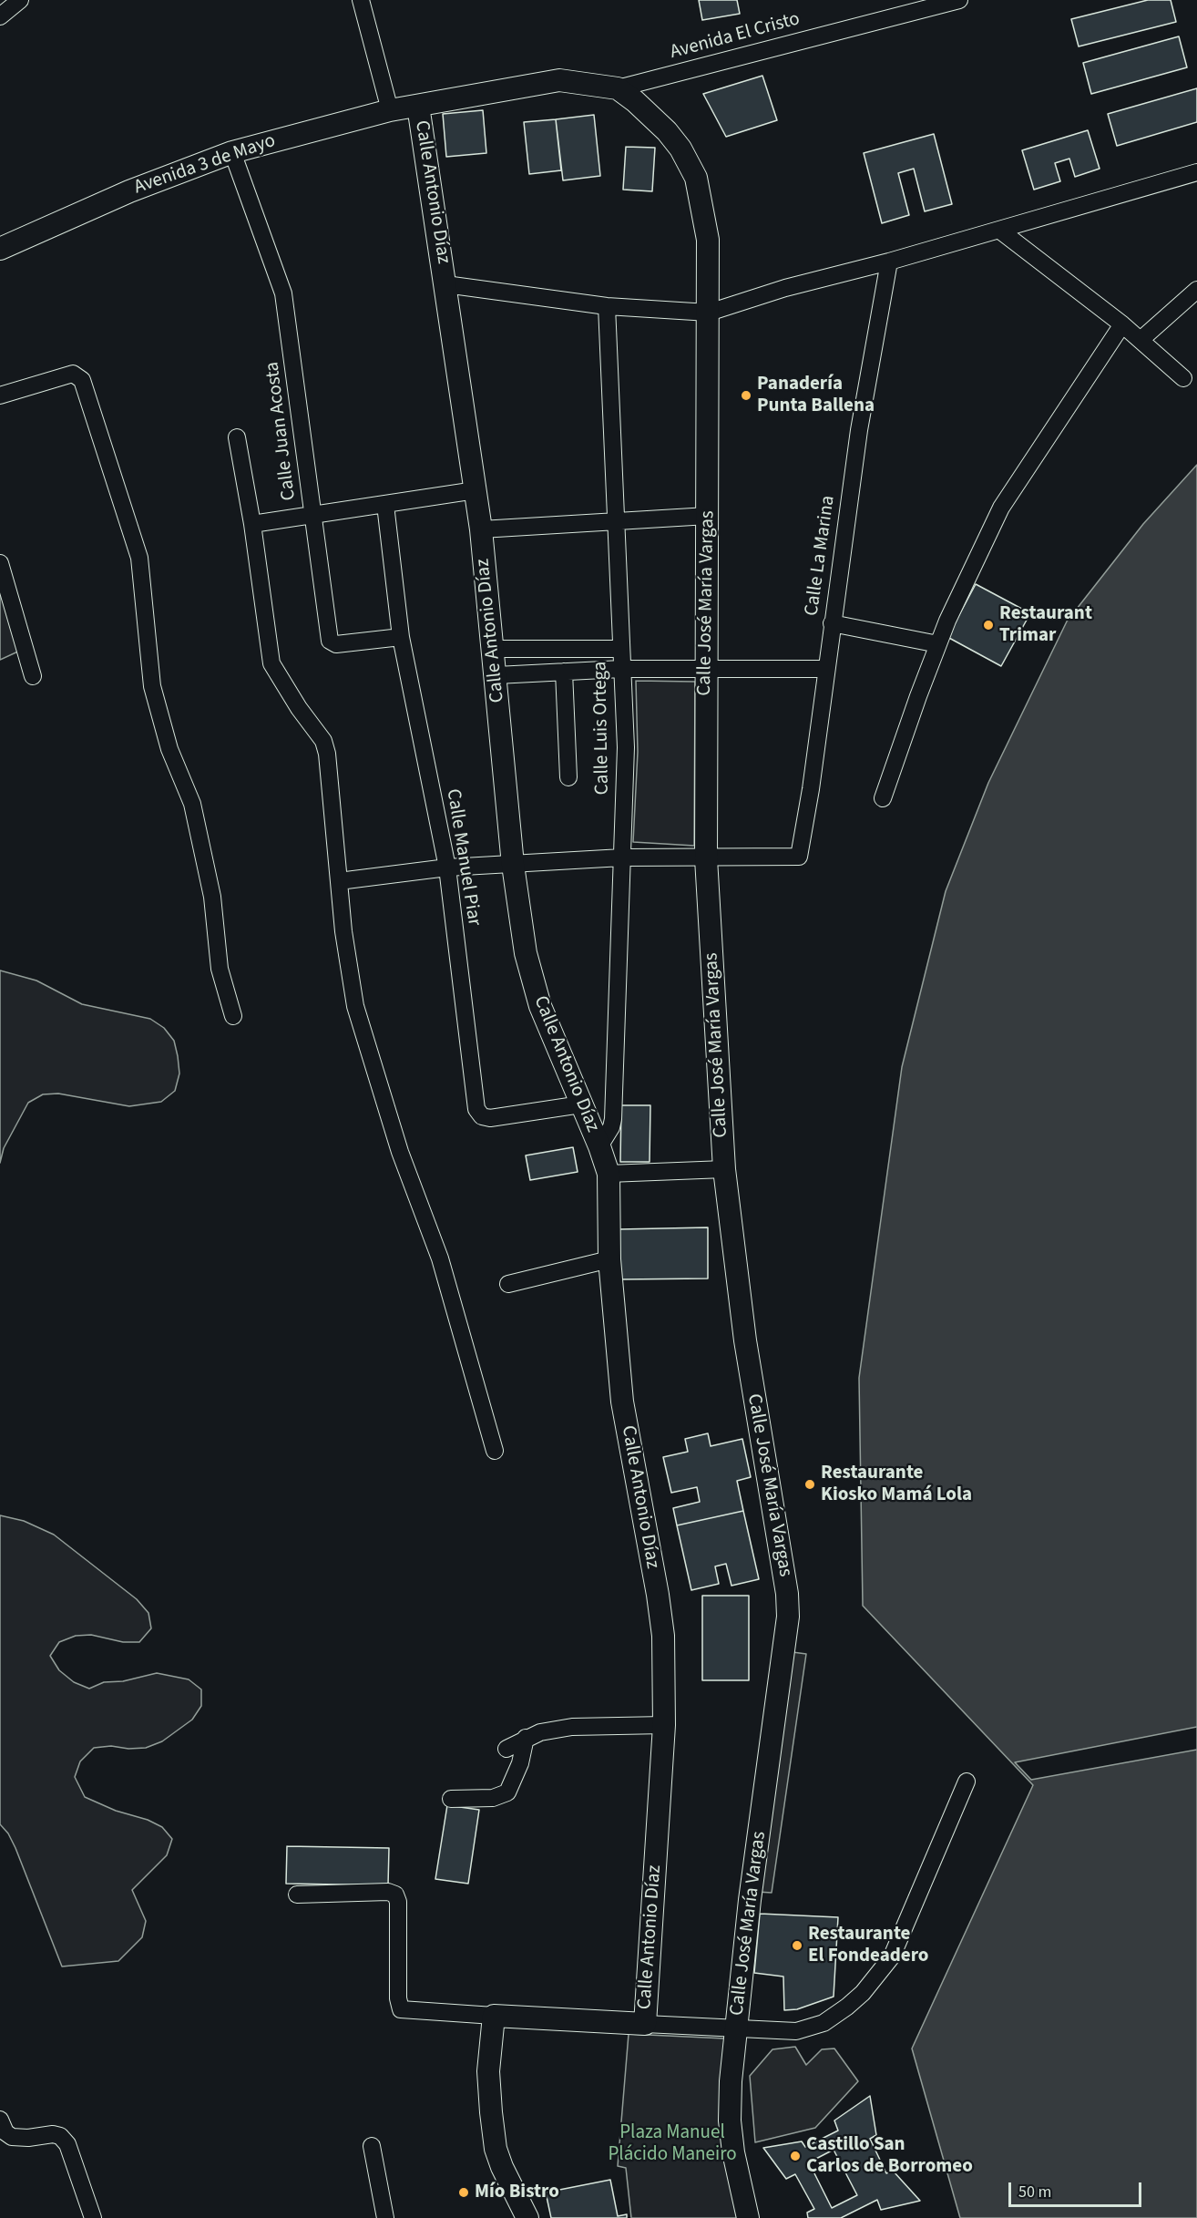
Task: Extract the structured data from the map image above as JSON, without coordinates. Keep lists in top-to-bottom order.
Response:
{
  "streets": {
    "street": [
      "Avenida El Cristo",
      "Avenida 3 de Mayo",
      "Calle Antonio Díaz",
      "Calle Juan Acosta",
      "Calle La Marina",
      "Calle José María Vargas",
      "Calle Luis Ortega",
      "Calle Manuel Piar"
    ]
  },
  "crossings": [
    ["Avenida El Cristo", "Avenida 3 de Mayo"],
    ["Avenida El Cristo", "Calle José María Vargas"],
    ["Avenida 3 de Mayo", "Calle Antonio Díaz"],
    ["Avenida 3 de Mayo", "Calle Juan Acosta"],
    ["Avenida 3 de Mayo", "Calle José María Vargas"],
    ["Calle Antonio Díaz", "Calle Luis Ortega"],
    ["Calle Antonio Díaz", "Calle Manuel Piar"],
    ["Calle Juan Acosta", "Calle Manuel Piar"],
    ["Calle La Marina", "Calle José María Vargas"]
  ],
  "parks": ["Plaza Manuel Plácido Maneiro"],
  "places": [
    "Panadería Punta Ballena",
    "Restaurant Trimar",
    "Restaurante Kiosko Mamá Lola",
    "Restaurante El Fondeadero",
    "Castillo San Carlos de Borromeo",
    "Mío Bistro"
  ],
  "scale_bar": "50 m"
}
